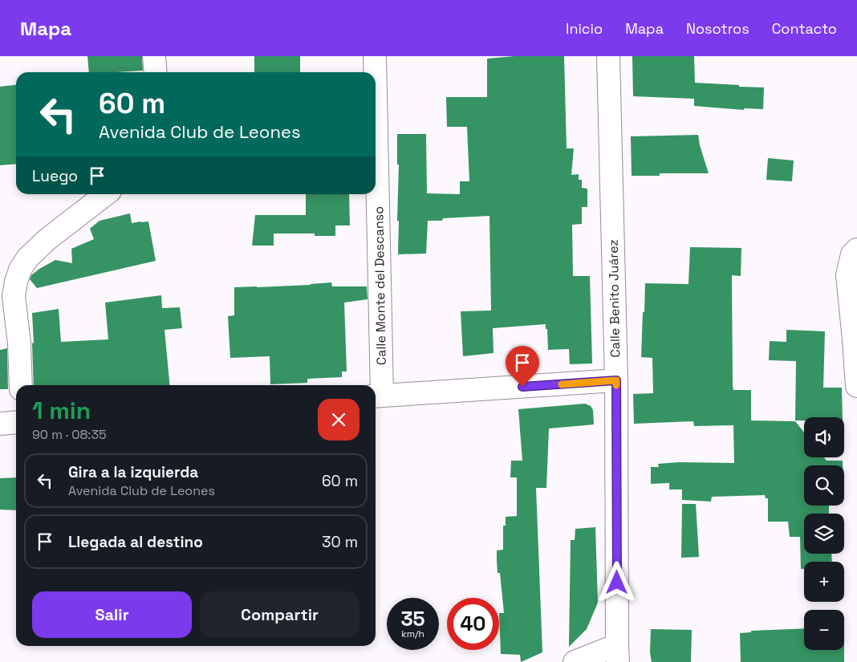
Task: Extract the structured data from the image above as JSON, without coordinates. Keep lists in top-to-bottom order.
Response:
{
  "streets": {
    "street": ["Calle Monte del Descanso", "Calle Benito Juárez"]
  },
  "page": {
    "header": "Mapa",
    "nav": [
      "Inicio",
      "Mapa",
      "Nosotros",
      "Contacto"
    ],
    "turn": ["60 m", "Avenida Club de Leones"],
    "then": "Luego",
    "heading": ["1 min", "90 m · 08:35"],
    "map_buttons": ["+", "−"],
    "list": [
      {
        "name": "Gira a la izquierda",
        "note": "Avenida Club de Leones",
        "value": "60 m"
      },
      {
        "name": "Llegada al destino",
        "value": "30 m"
      }
    ],
    "buttons": ["Salir", "Compartir"],
    "speed": "35 km/h",
    "limit": "40"
  }
}
